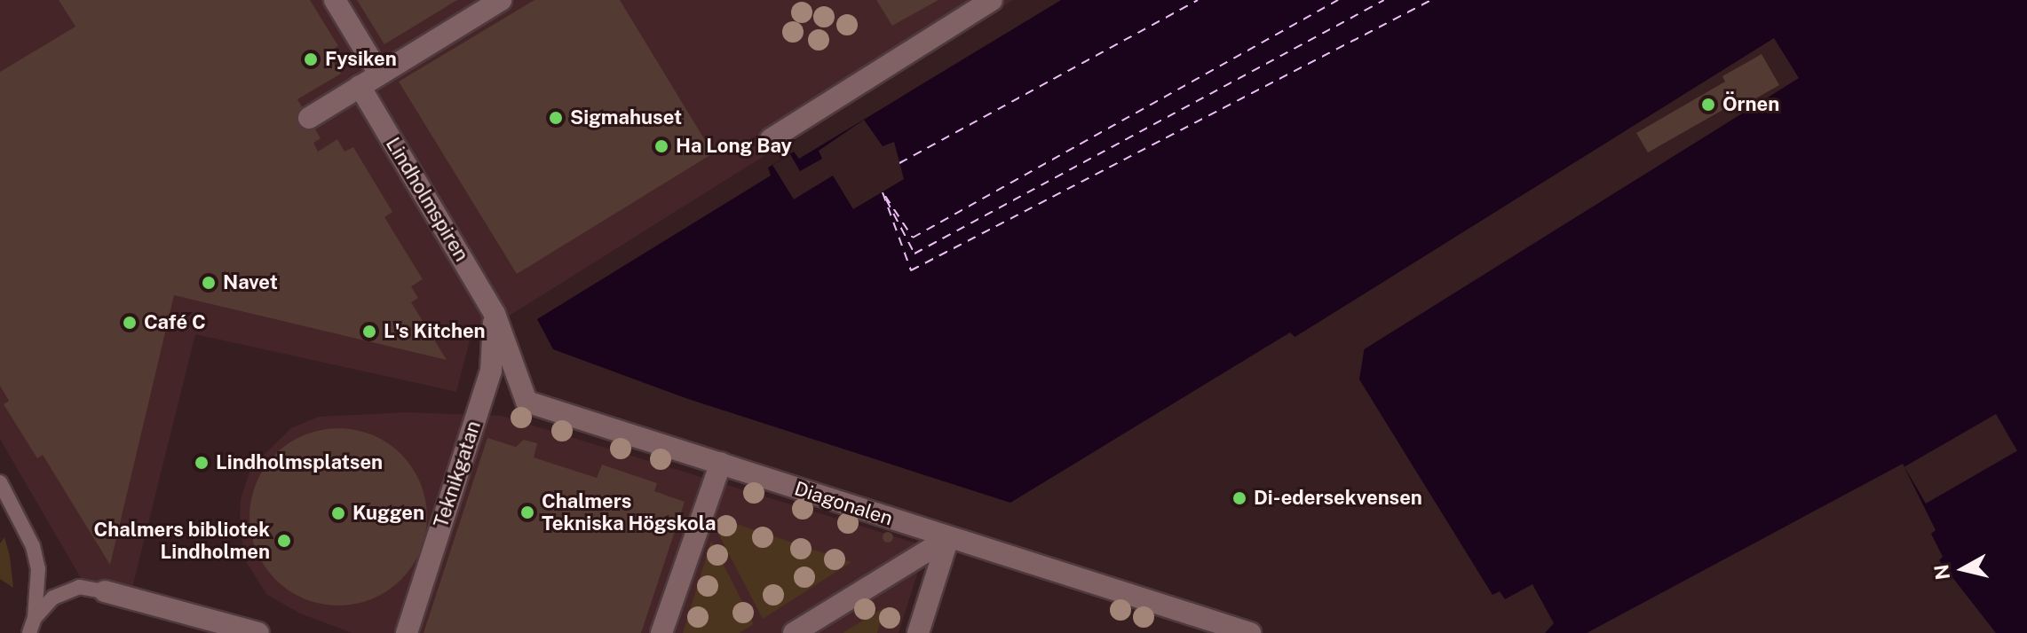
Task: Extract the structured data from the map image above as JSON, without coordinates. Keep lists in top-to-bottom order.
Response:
{
  "streets": {
    "street": ["Lindholmspiren", "Teknikgatan", "Diagonalen"]
  },
  "crossings": [
    ["Lindholmspiren", "Teknikgatan"],
    ["Lindholmspiren", "Diagonalen"],
    ["Teknikgatan", "Diagonalen"]
  ],
  "places": [
    "Fysiken",
    "Örnen",
    "Sigmahuset",
    "Ha Long Bay",
    "Navet",
    "Café C",
    "L's Kitchen",
    "Lindholmsplatsen",
    "Di-edersekvensen",
    "Chalmers Tekniska Högskola",
    "Kuggen",
    "Chalmers bibliotek Lindholmen"
  ],
  "north": "left"
}
